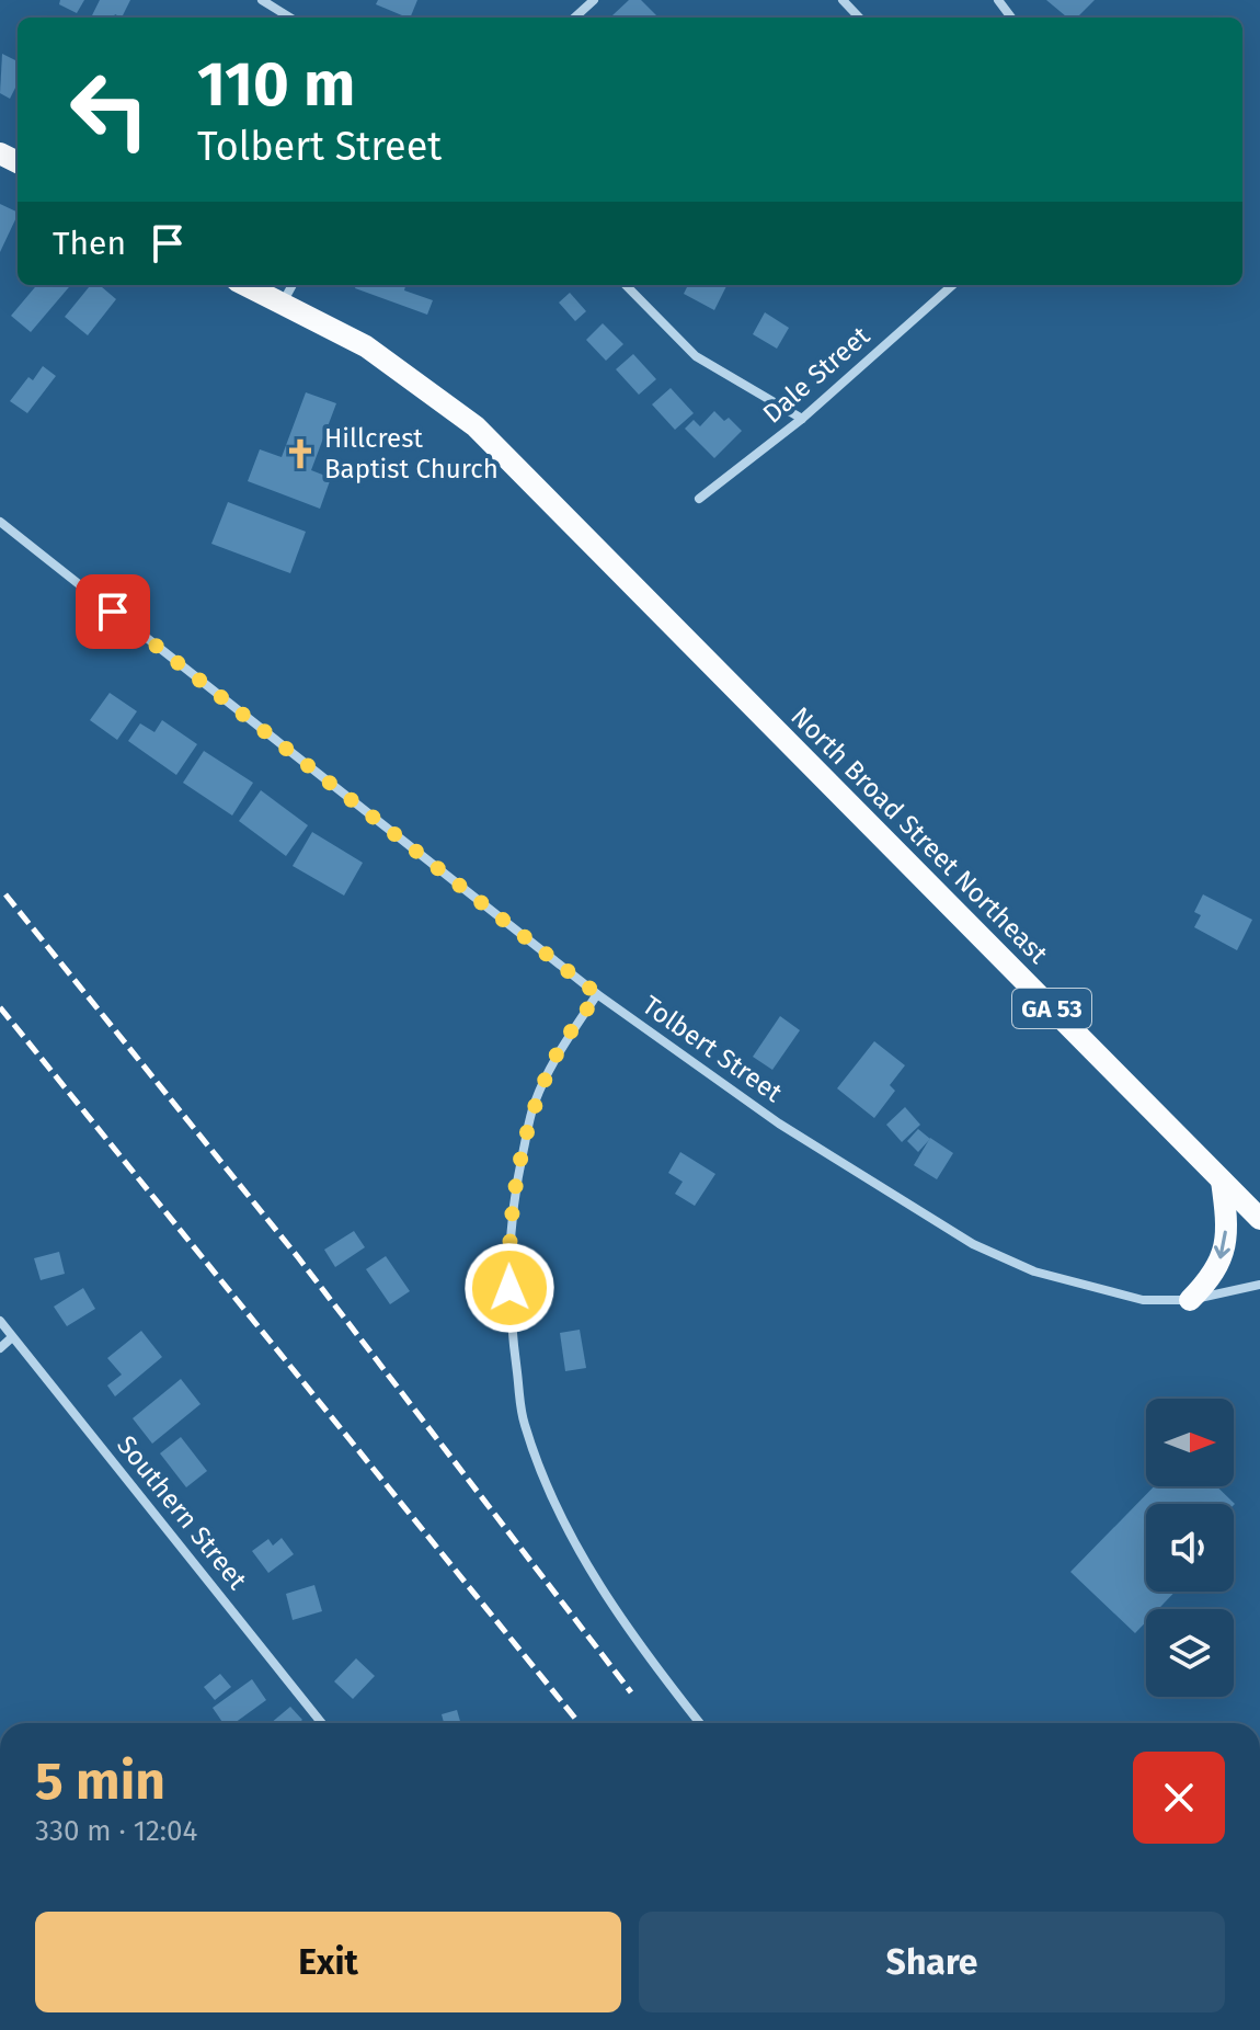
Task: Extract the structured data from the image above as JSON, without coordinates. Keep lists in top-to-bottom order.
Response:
{
  "streets": {
    "main road": ["North Broad Street Northeast", "GA 53"],
    "street": ["Dale Street", "Tolbert Street", "Southern Street"]
  },
  "crossings": [
    ["North Broad Street Northeast", "GA 53"]
  ],
  "places": {
    "church": ["Hillcrest Baptist Church"]
  },
  "north": "right",
  "page": {
    "turn": ["110 m", "Tolbert Street"],
    "then": "Then",
    "heading": ["5 min", "330 m · 12:04"],
    "buttons": ["Exit", "Share"]
  }
}
